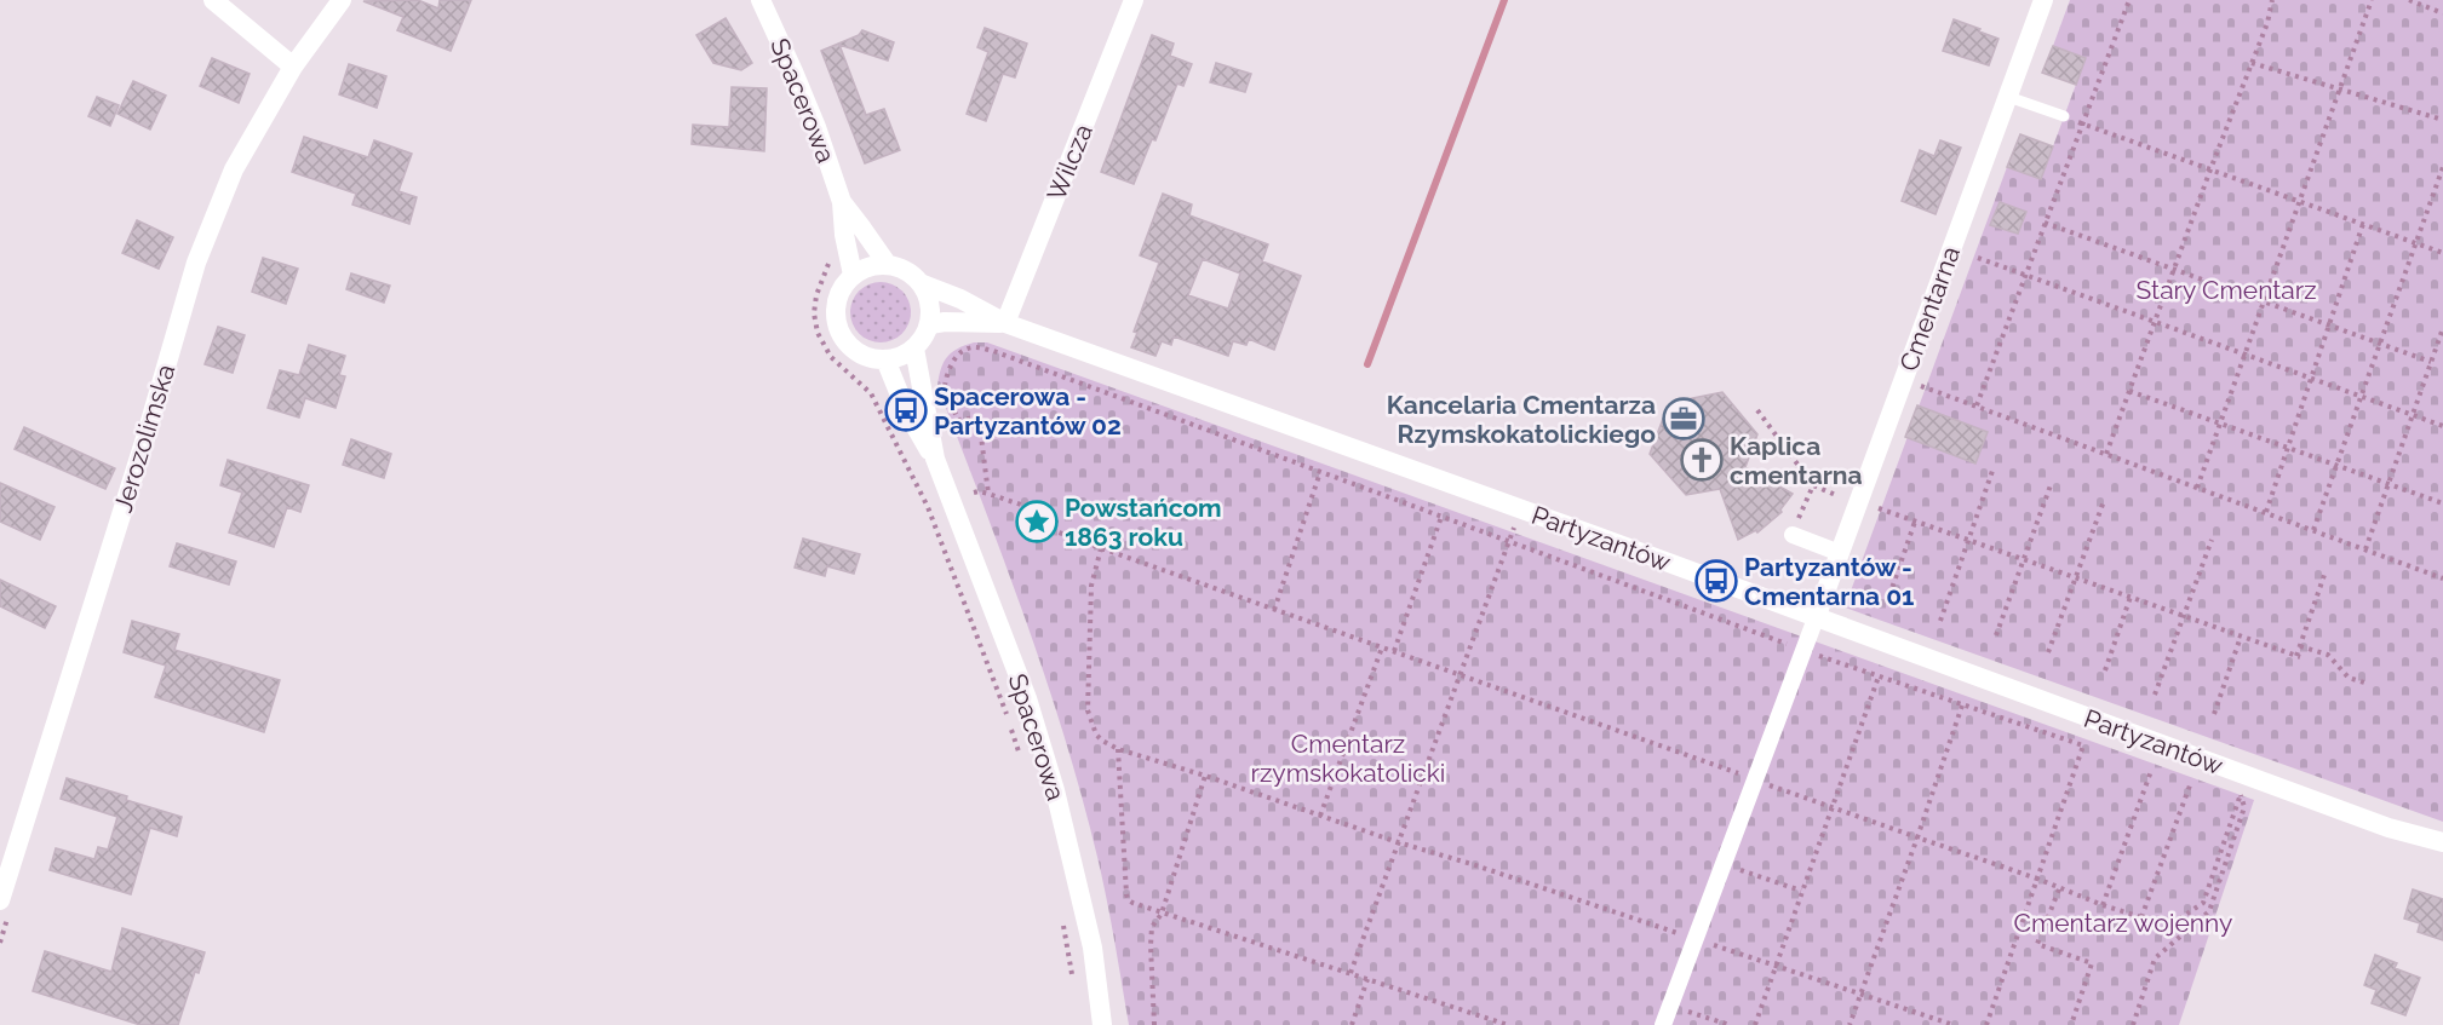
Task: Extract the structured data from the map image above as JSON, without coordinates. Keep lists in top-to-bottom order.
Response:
{
  "streets": {
    "street": [
      "Spacerowa",
      "Wilcza",
      "Cmentarna",
      "Jerozolimska",
      "Partyzantów"
    ]
  },
  "crossings": [
    ["Spacerowa", "Partyzantów"],
    ["Wilcza", "Partyzantów"],
    ["Cmentarna", "Partyzantów"]
  ],
  "parks": ["Stary Cmentarz", "Cmentarz rzymskokatolicki", "Cmentarz wojenny"],
  "places": {
    "bus stop": ["Spacerowa - Partyzantów 02", "Partyzantów - Cmentarna 01"],
    "office": ["Kancelaria Cmentarza Rzymskokatolickiego"],
    "church": ["Kaplica cmentarna"],
    "place": ["Powstańcom 1863 roku"]
  }
}
